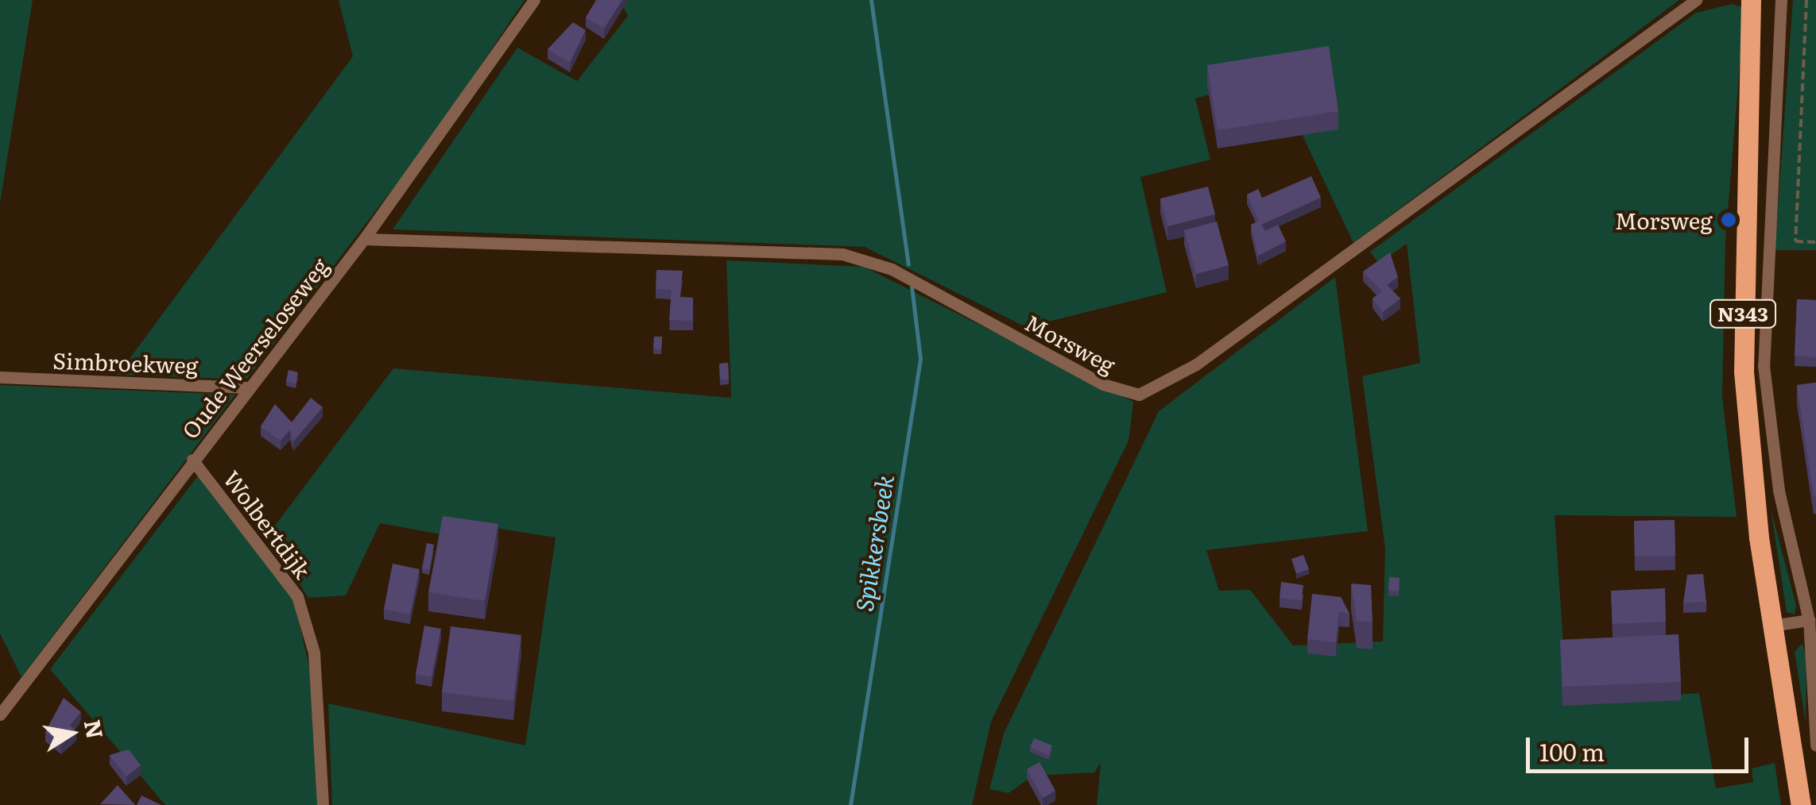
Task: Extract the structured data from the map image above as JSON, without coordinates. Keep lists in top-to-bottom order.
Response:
{
  "streets": {
    "main road": ["N343"],
    "street": [
      "Morsweg",
      "Oude Weerseloseweg",
      "Simbroekweg",
      "Wolbertdijk"
    ]
  },
  "crossings": [
    ["Morsweg", "Oude Weerseloseweg"],
    ["Oude Weerseloseweg", "Simbroekweg"],
    ["Oude Weerseloseweg", "Wolbertdijk"]
  ],
  "water": ["Spikkersbeek"],
  "places": ["Morsweg"],
  "scale_bar": "100 m",
  "north": "right"
}
